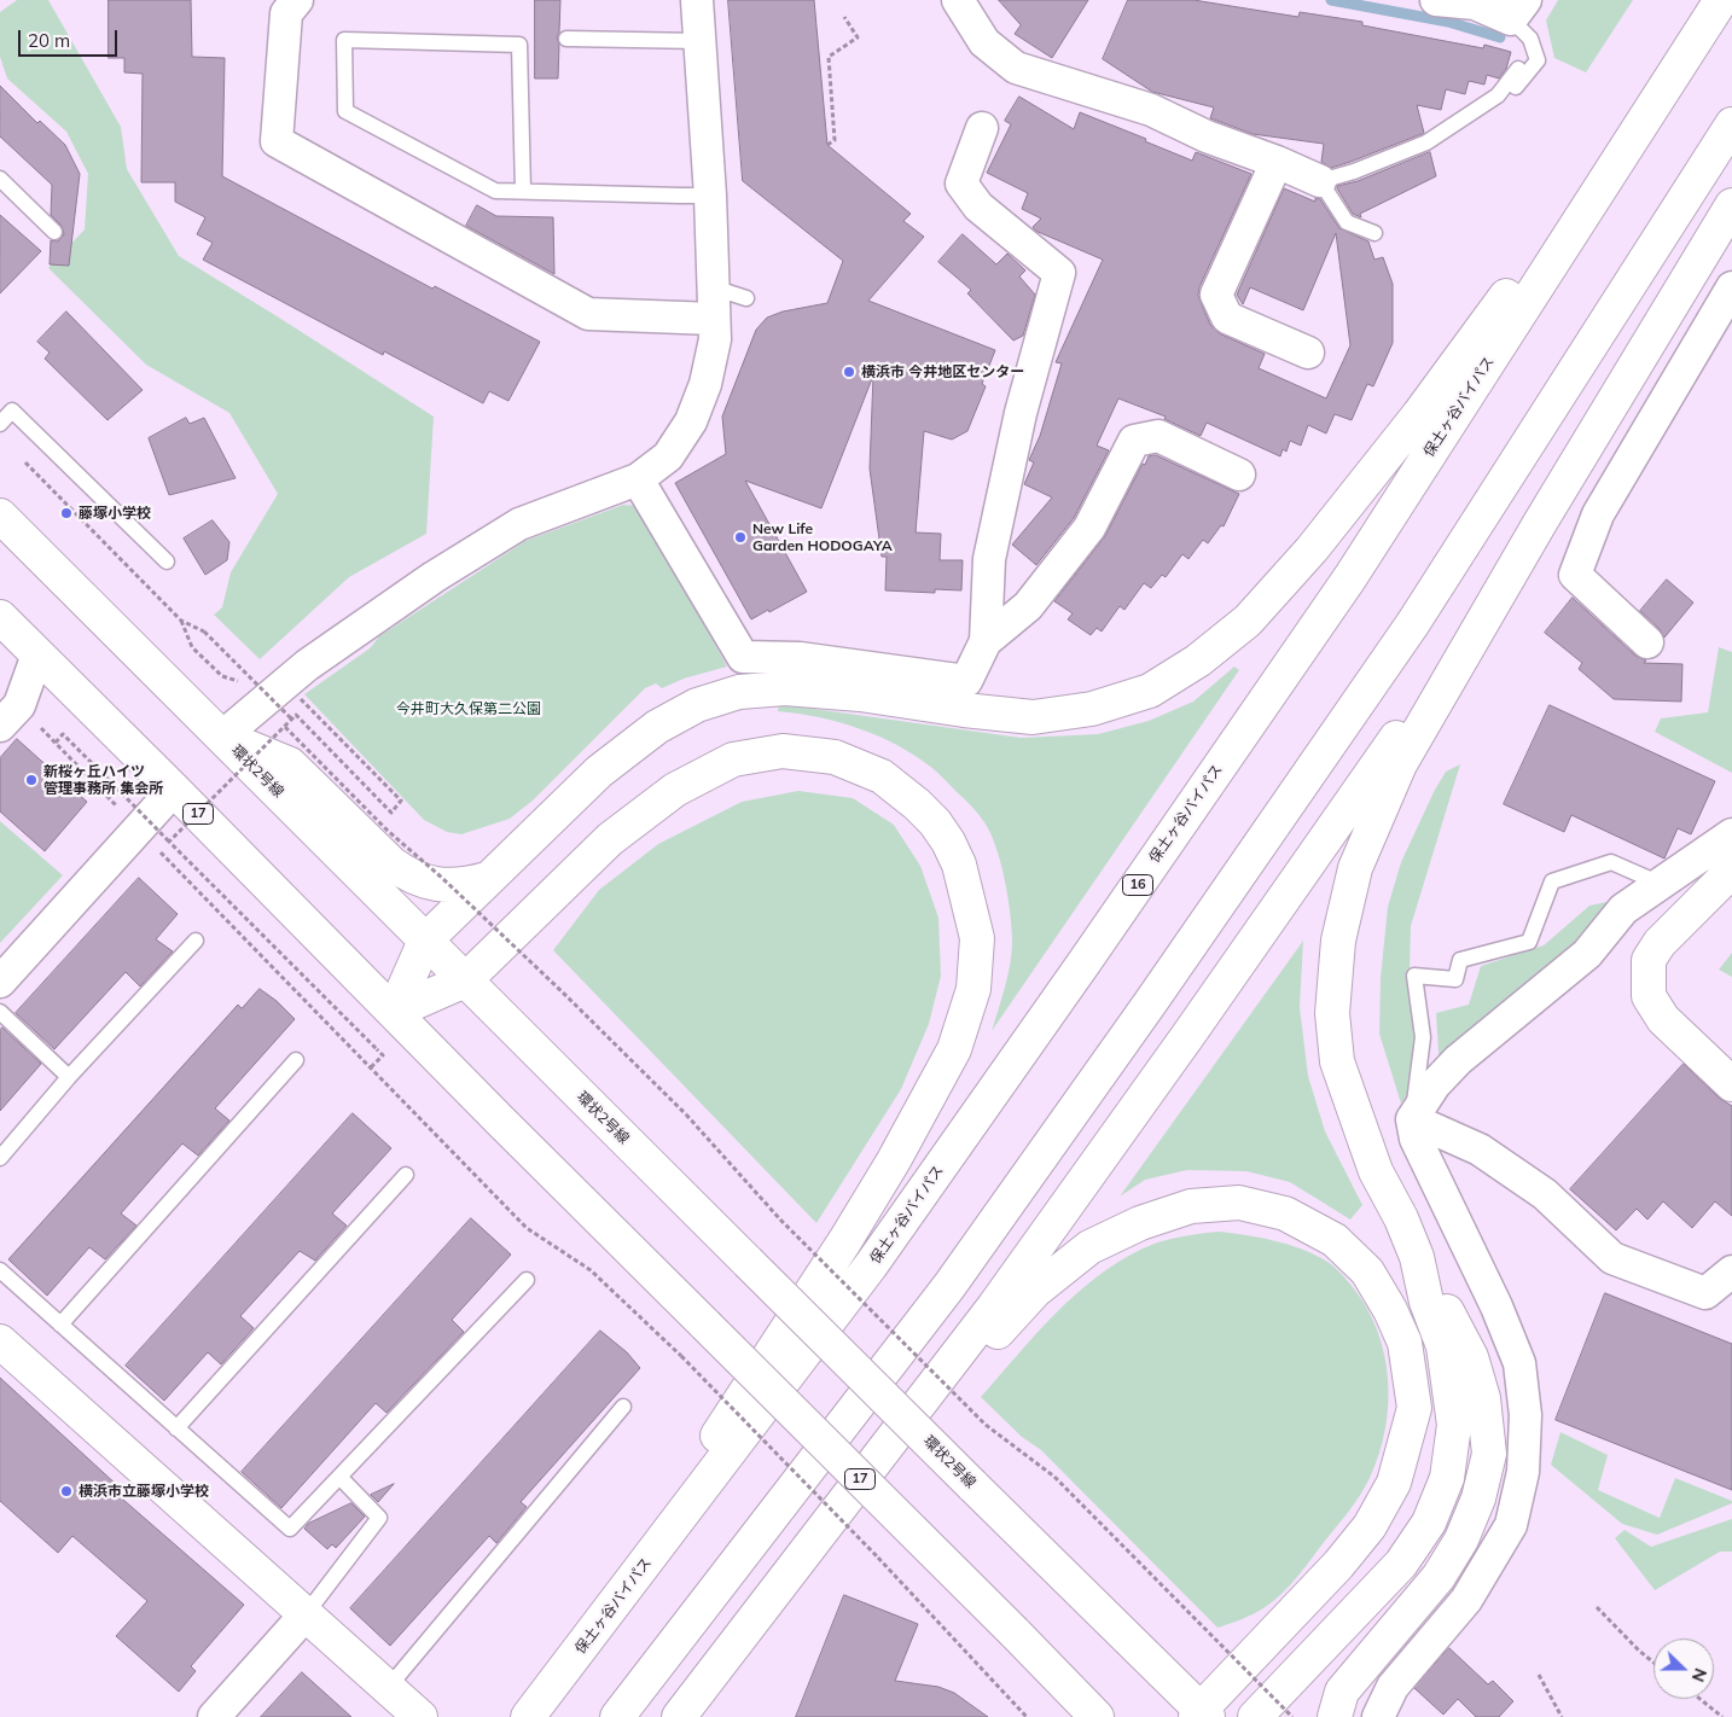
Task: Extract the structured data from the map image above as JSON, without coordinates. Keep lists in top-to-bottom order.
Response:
{
  "streets": {
    "main road": [
      "保土ヶ谷バイパス",
      "環状2号線",
      "17",
      "16"
    ]
  },
  "parks": ["今井町大久保第二公園"],
  "places": [
    "横浜市 今井地区センター",
    "藤塚小学校",
    "New Life Garden HODOGAYA",
    "新桜ヶ丘ハイツ 管理事務所 集会所",
    "横浜市立藤塚小学校"
  ],
  "scale_bar": "20 m",
  "north": "right"
}
